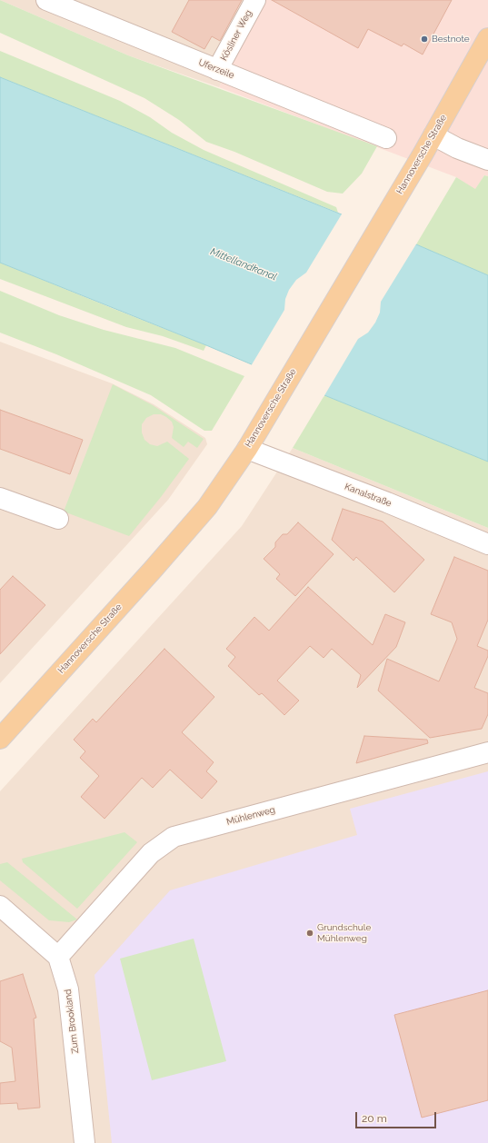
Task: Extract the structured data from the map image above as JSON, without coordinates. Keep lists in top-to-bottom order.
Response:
{
  "streets": {
    "main road": ["Hannoversche Straße"],
    "street": [
      "Kösliner Weg",
      "Uferzeile",
      "Kanalstraße",
      "Mühlenweg",
      "Zum Brookland"
    ]
  },
  "crossings": [
    ["Kösliner Weg", "Uferzeile"],
    ["Hannoversche Straße", "Kanalstraße"],
    ["Mühlenweg", "Zum Brookland"]
  ],
  "water": ["Mittellandkanal"],
  "places": ["Bestnote", "Grundschule Mühlenweg"],
  "scale_bar": "20 m"
}
